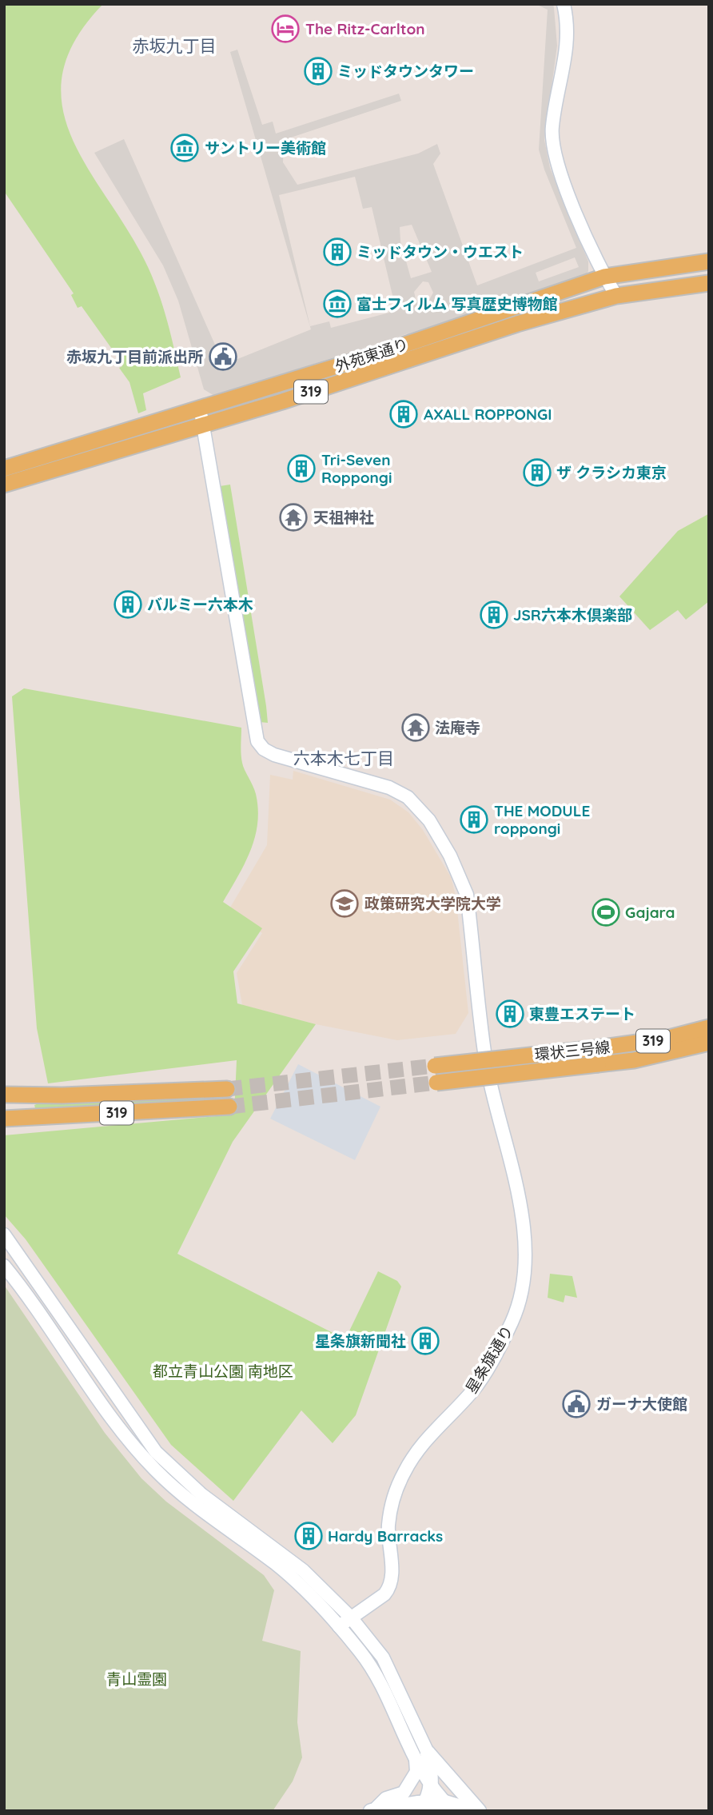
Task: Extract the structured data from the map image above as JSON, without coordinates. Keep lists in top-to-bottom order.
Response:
{
  "streets": {
    "main road": ["外苑東通り", "319", "環状三号線"],
    "street": ["星条旗通り"]
  },
  "crossings": [
    ["外苑東通り", "星条旗通り"]
  ],
  "districts": ["赤坂九丁目", "六本木七丁目"],
  "parks": ["都立青山公園 南地区", "青山霊園"],
  "places": {
    "hotel": ["The Ritz-Carlton"],
    "building": [
      "ミッドタウンタワー",
      "ミッドタウン・ウエスト",
      "AXALL ROPPONGI",
      "Tri-Seven Roppongi",
      "ザ クラシカ東京",
      "バルミー六本木",
      "JSR六本木倶楽部",
      "THE MODULE roppongi",
      "東豊エステート",
      "星条旗新聞社",
      "Hardy Barracks"
    ],
    "museum": ["サントリー美術館", "富士フィルム 写真歴史博物館"],
    "public building": ["赤坂九丁目前派出所", "ガーナ大使館"],
    "temple": ["天祖神社", "法庵寺"],
    "school or university": ["政策研究大学院大学"],
    "sports": ["Gajara"]
  }
}
